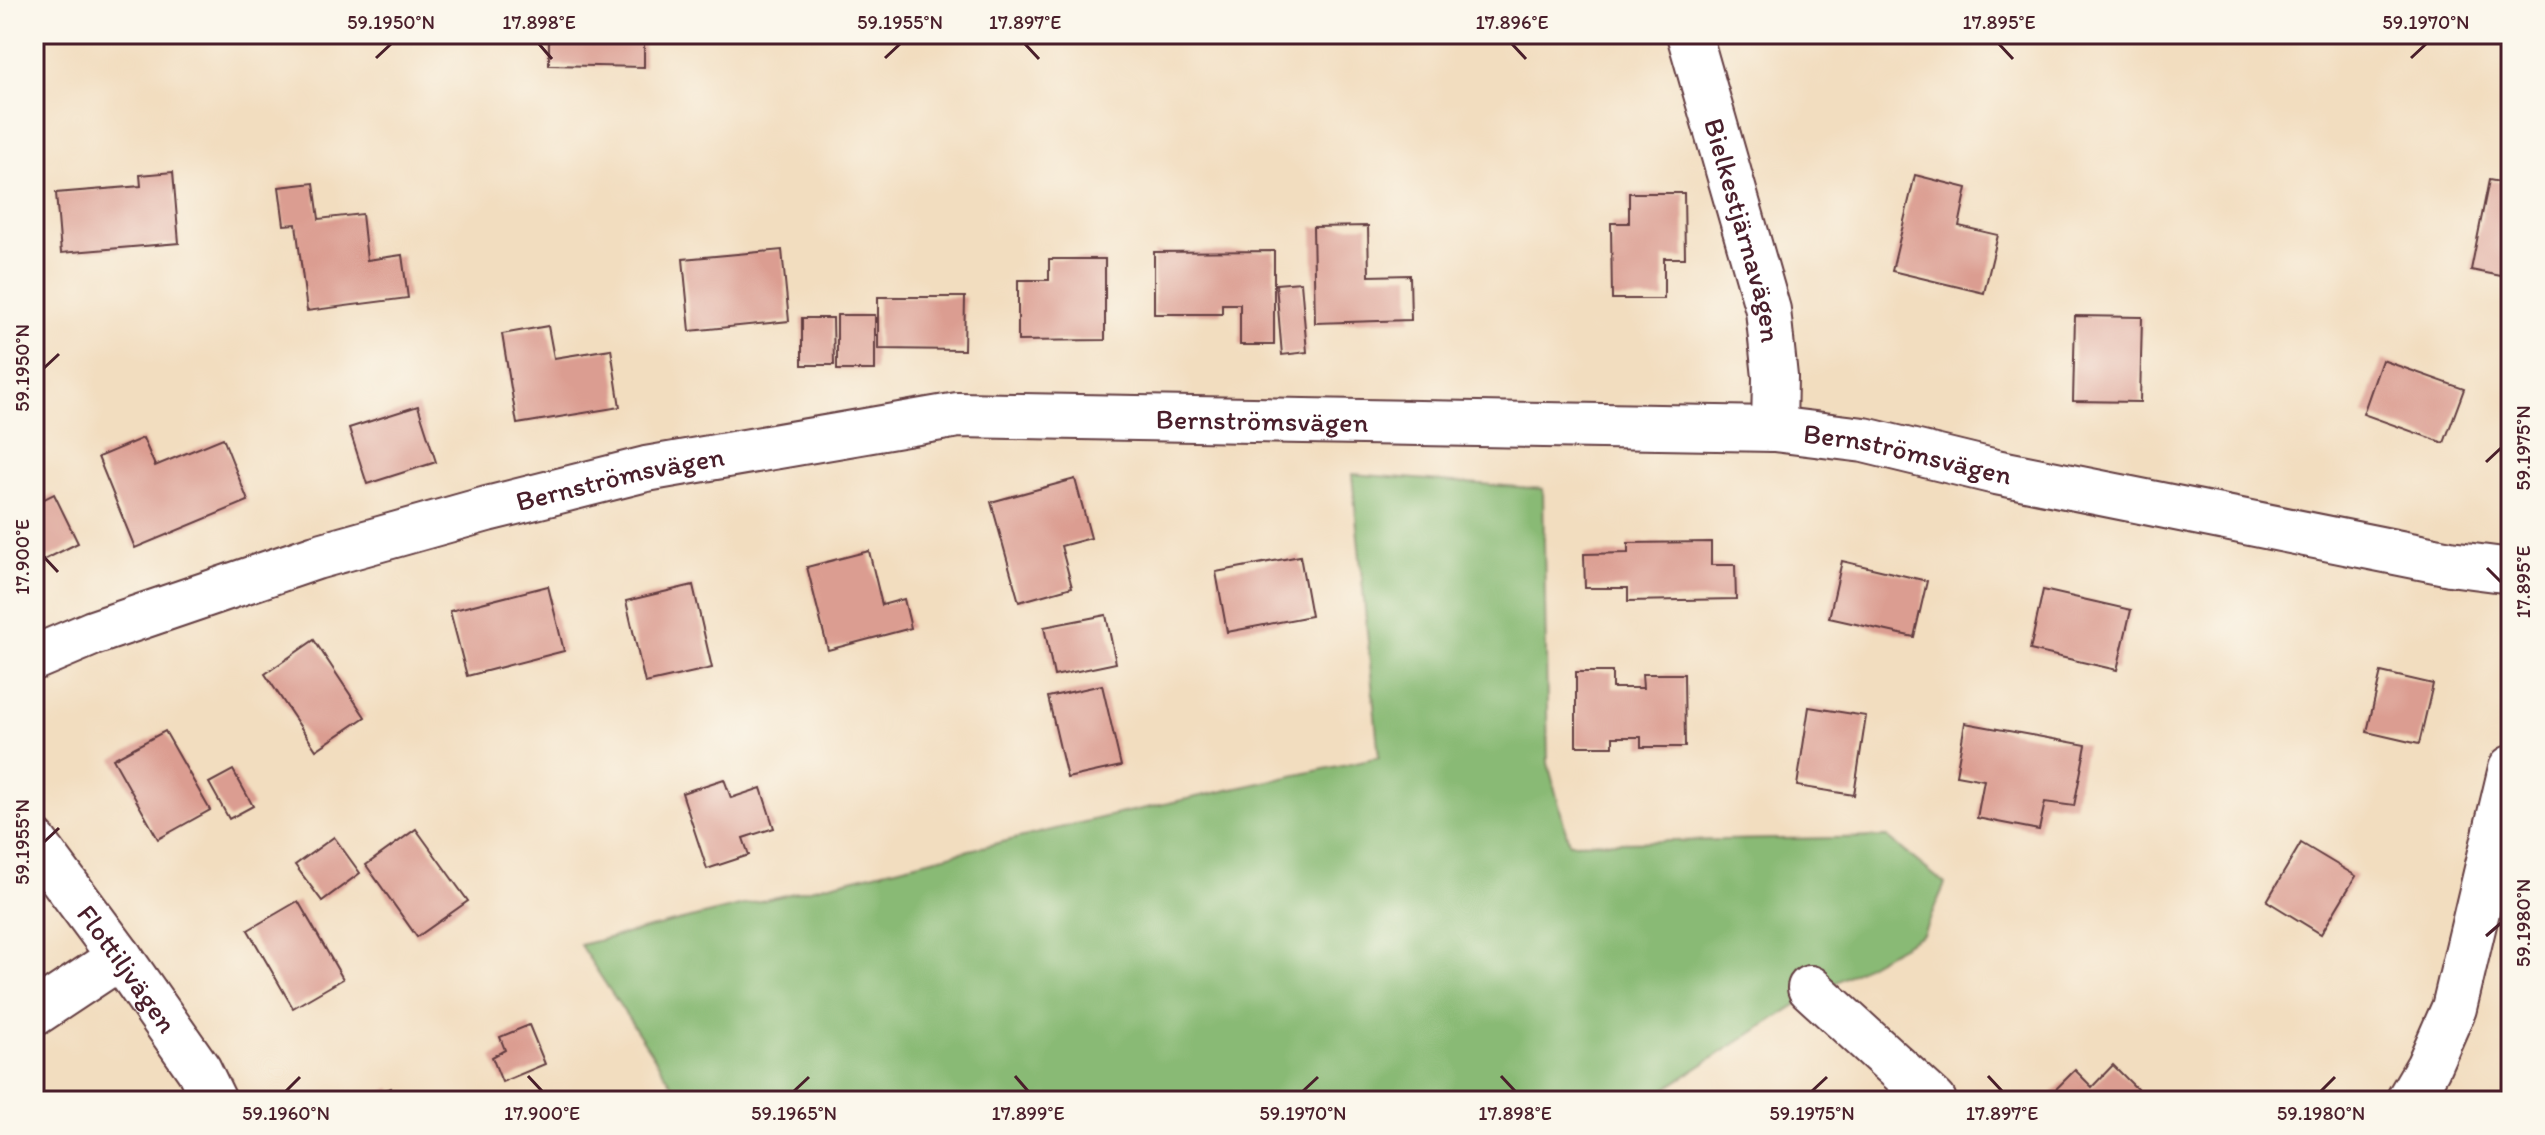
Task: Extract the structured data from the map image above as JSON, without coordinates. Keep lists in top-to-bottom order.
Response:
{
  "streets": {
    "street": ["Bielkestjärnavägen", "Bernströmsvägen", "Flottiljvägen"]
  },
  "crossings": [
    ["Bielkestjärnavägen", "Bernströmsvägen"]
  ],
  "coordinates": [
    "59.1950°N",
    "17.898°E",
    "59.1955°N",
    "17.897°E",
    "17.896°E",
    "17.895°E",
    "59.1970°N",
    "59.1975°N",
    "17.900°E",
    "59.1980°N",
    "59.1960°N",
    "59.1965°N",
    "17.899°E"
  ]
}
